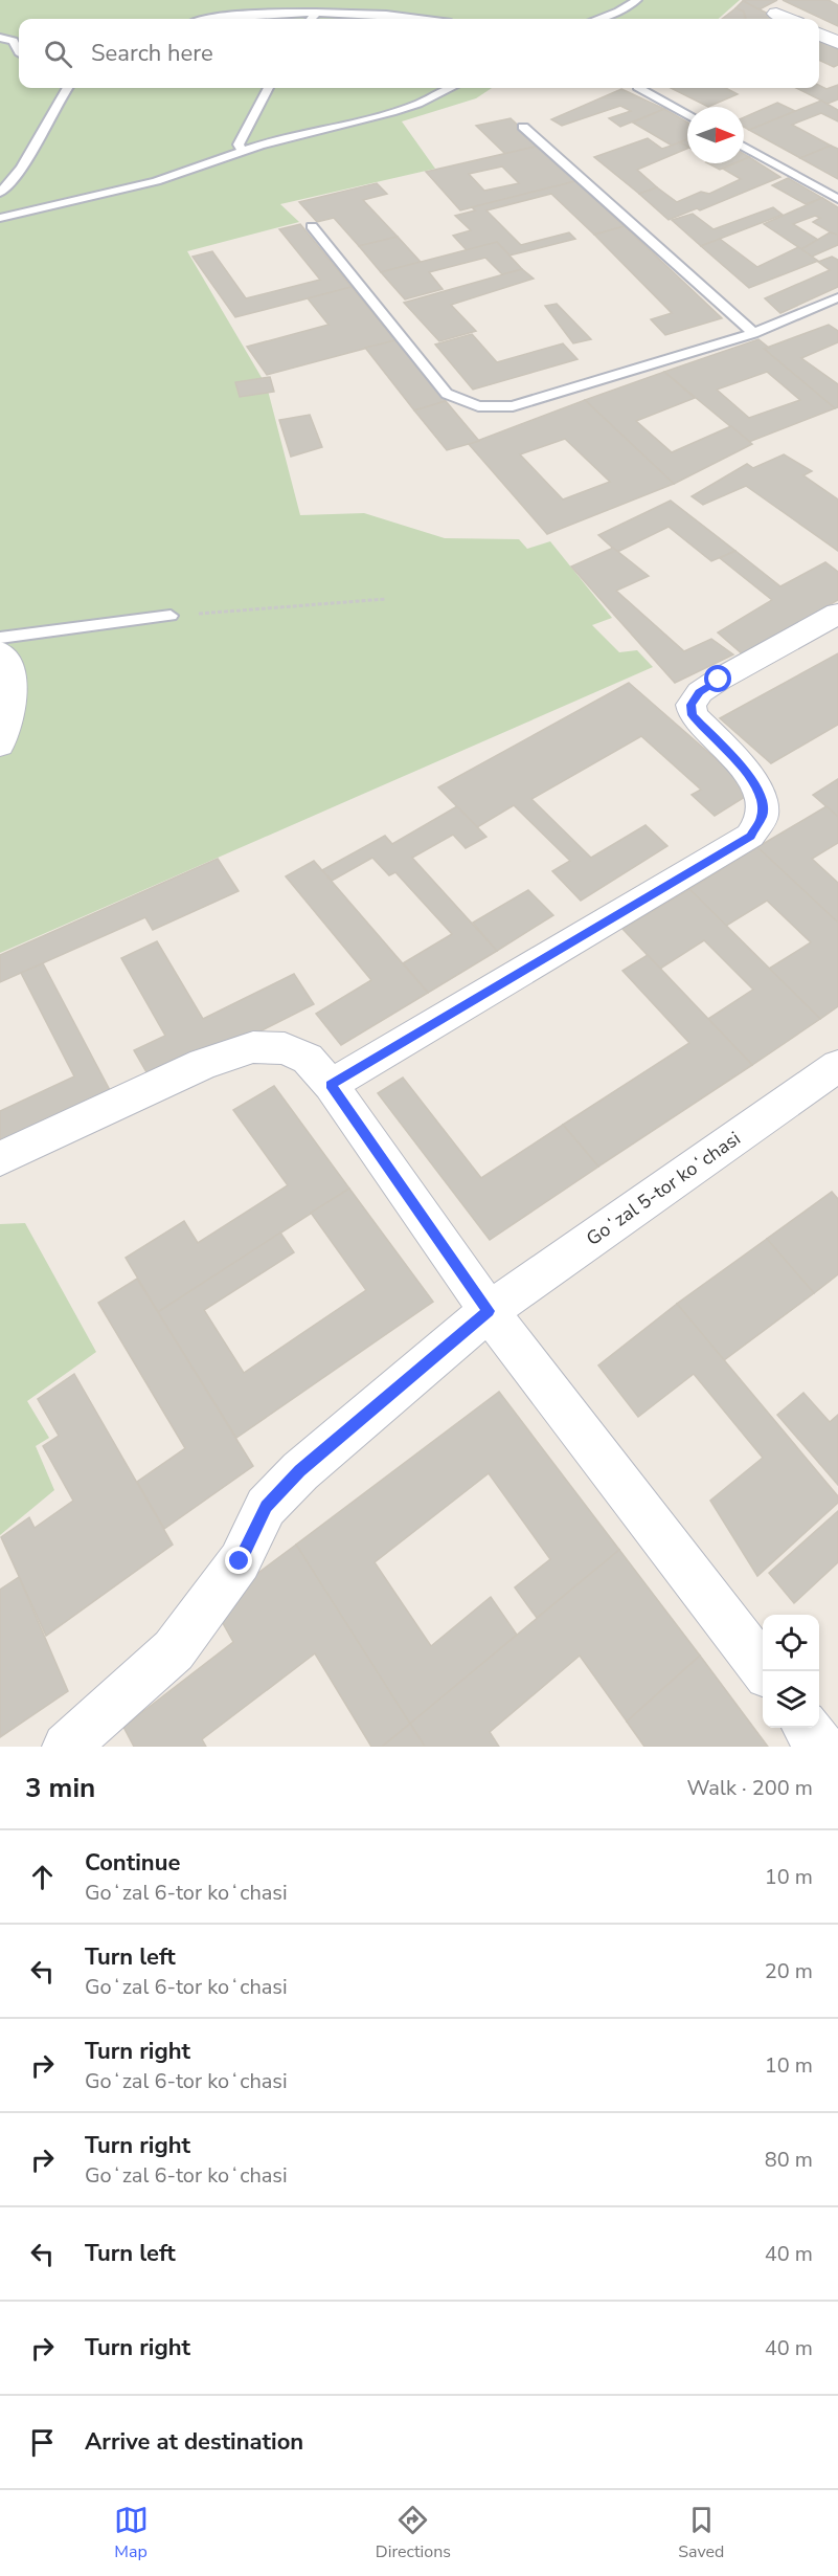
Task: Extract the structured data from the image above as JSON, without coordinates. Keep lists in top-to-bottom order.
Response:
{
  "streets": {
    "street": ["Goʻzal 5-tor koʻchasi"]
  },
  "north": "right",
  "page": {
    "search": "Search here",
    "heading": ["3 min", "Walk · 200 m"],
    "list": [
      ["Continue", "Goʻzal 6-tor koʻchasi", "10 m"],
      ["Turn left", "Goʻzal 6-tor koʻchasi", "20 m"],
      ["Turn right", "Goʻzal 6-tor koʻchasi", "10 m"],
      ["Turn right", "Goʻzal 6-tor koʻchasi", "80 m"],
      ["Turn left", "40 m"],
      ["Turn right", "40 m"],
      "Arrive at destination"
    ],
    "nav": ["Map", "Directions", "Saved"]
  }
}
